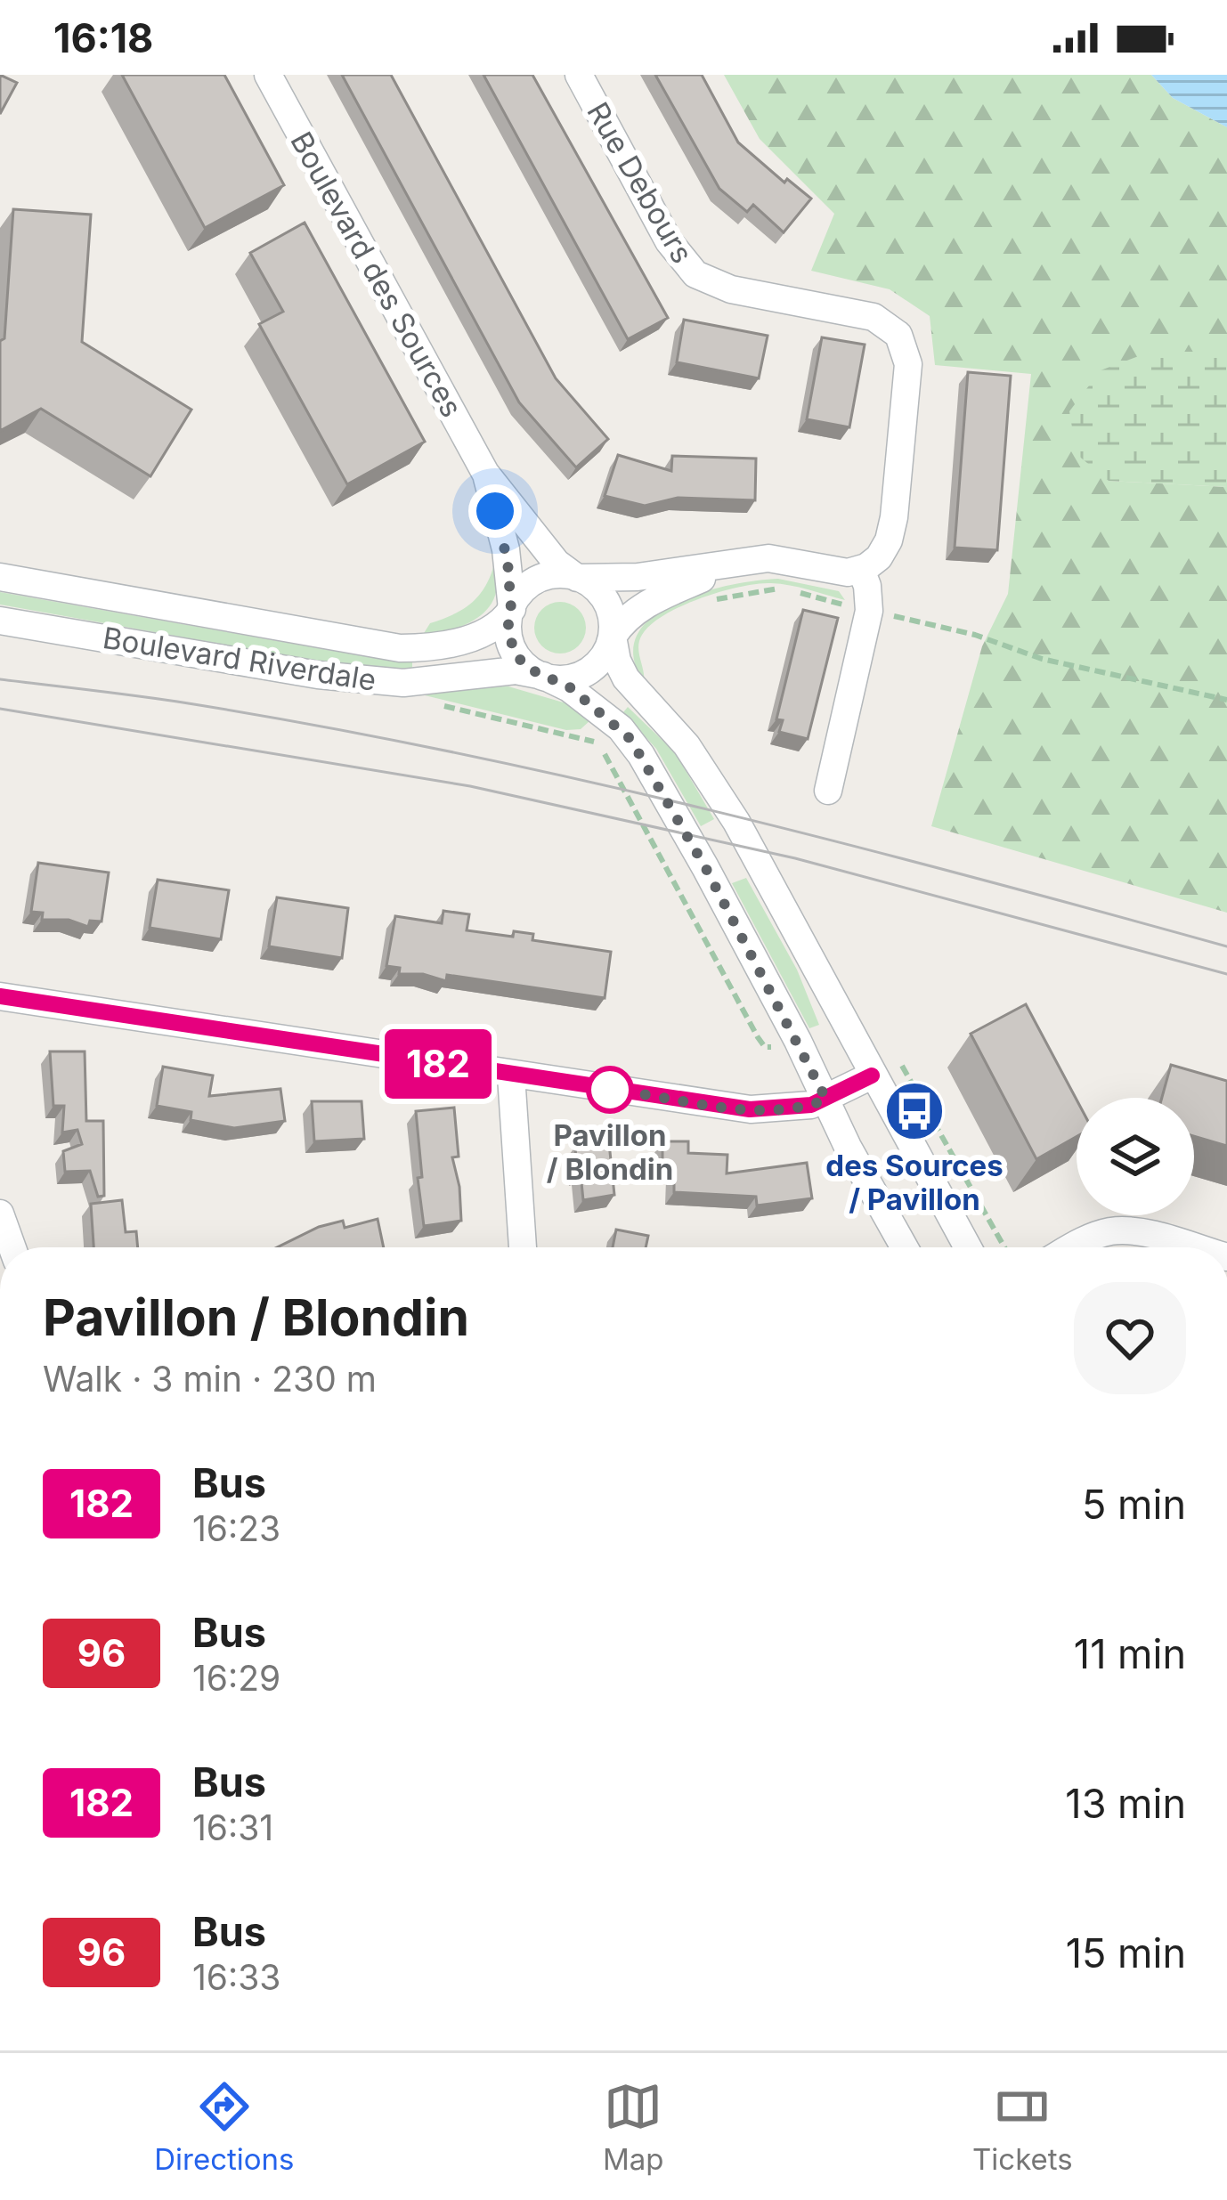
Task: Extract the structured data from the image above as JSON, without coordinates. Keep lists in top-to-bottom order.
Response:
{
  "streets": {
    "street": ["Rue Debours", "Boulevard des Sources", "Boulevard Riverdale"]
  },
  "crossings": [
    ["Boulevard des Sources", "Boulevard Riverdale"]
  ],
  "places": {
    "other": ["Pavillon / Blondin"],
    "bus stop": ["des Sources / Pavillon"]
  },
  "lines": ["bus line 182"],
  "page": {
    "status": "16:18",
    "on_map": "182",
    "heading": ["Pavillon / Blondin", "Walk · 3 min · 230 m"],
    "list": [
      {
        "mark": "182",
        "name": "Bus",
        "note": "16:23",
        "value": "5 min"
      },
      {
        "mark": "96",
        "name": "Bus",
        "note": "16:29",
        "value": "11 min"
      },
      {
        "mark": "182",
        "name": "Bus",
        "note": "16:31",
        "value": "13 min"
      },
      {
        "mark": "96",
        "name": "Bus",
        "note": "16:33",
        "value": "15 min"
      }
    ],
    "tabs": ["Directions", "Map", "Tickets"]
  }
}
